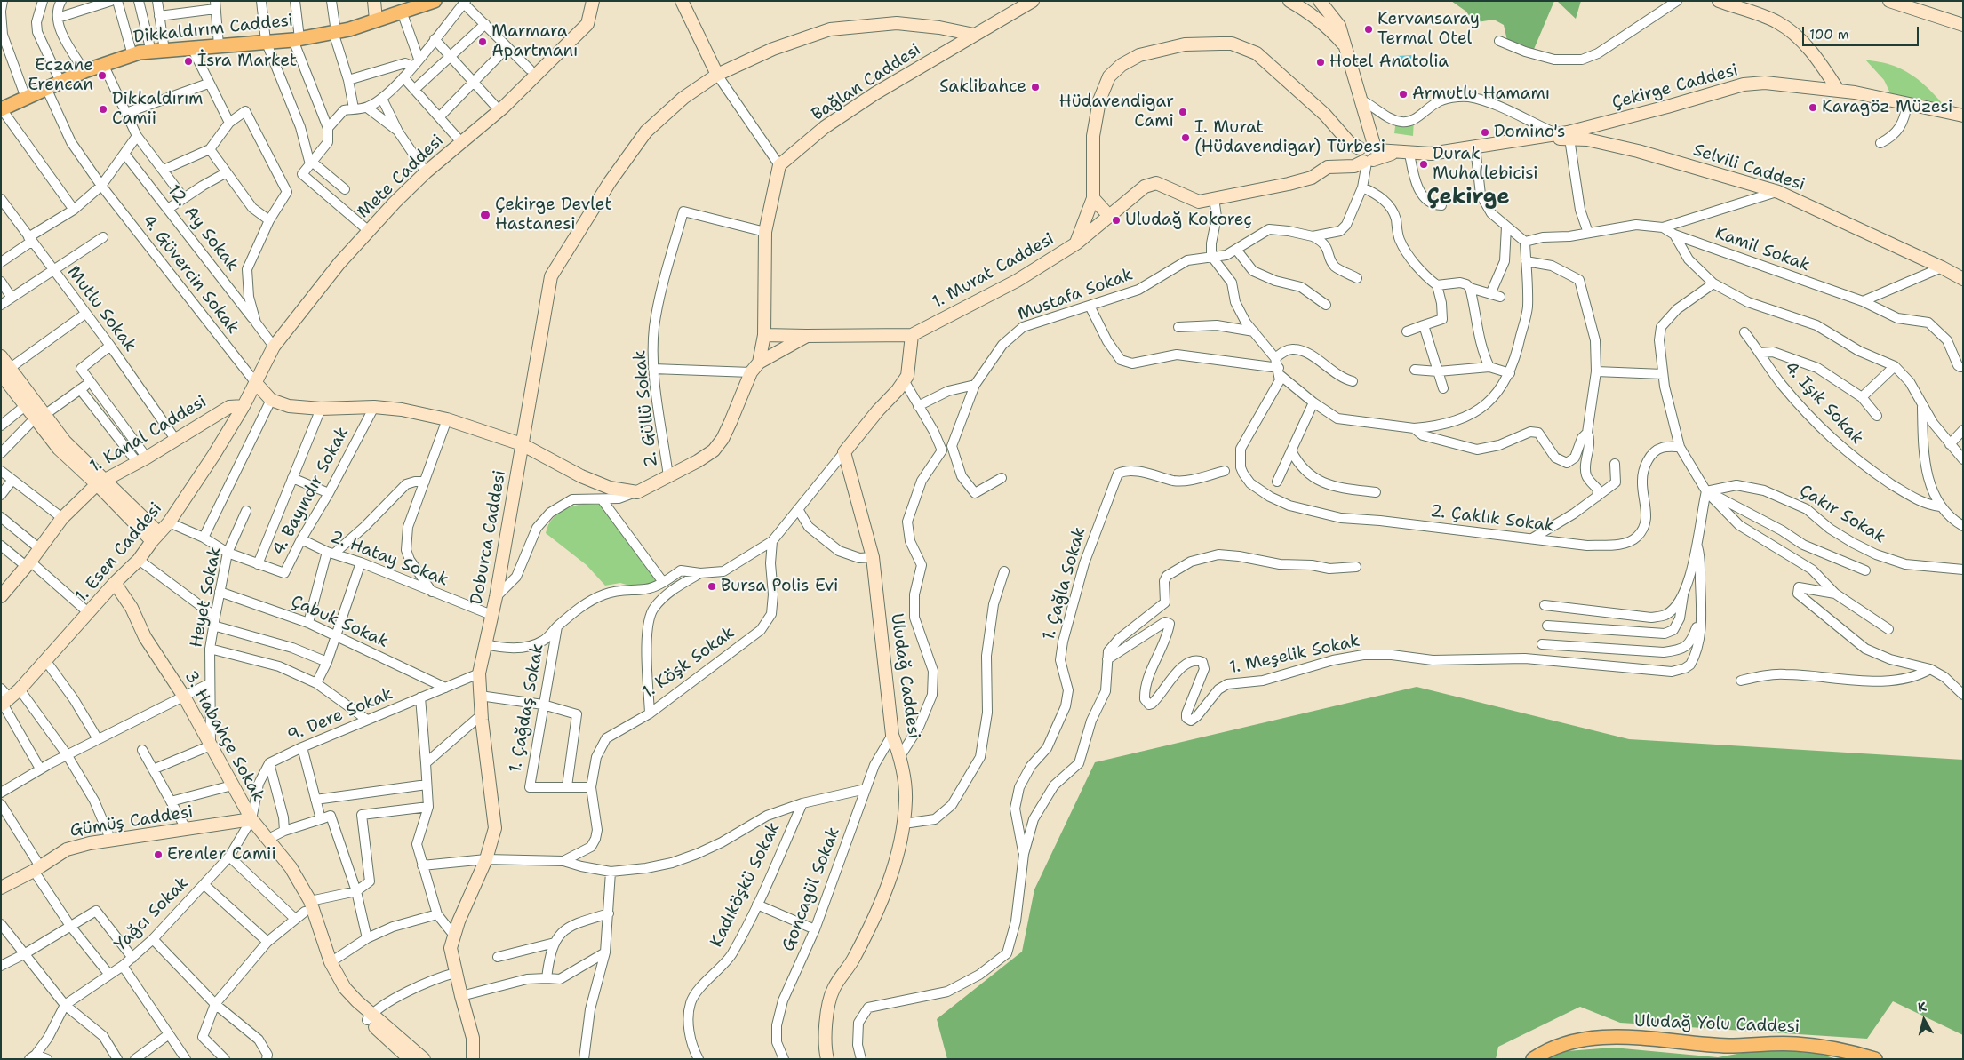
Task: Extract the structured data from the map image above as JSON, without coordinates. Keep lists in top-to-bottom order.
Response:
{
  "streets": {
    "main road": [
      "Dikkaldırım Caddesi",
      "Bağlan Caddesi",
      "Çekirge Caddesi",
      "Selvili Caddesi",
      "Mete Caddesi",
      "1. Murat Caddesi",
      "1. Kanal Caddesi",
      "Doburca Caddesi",
      "1. Esen Caddesi",
      "Uludağ Caddesi",
      "3. Habahçe Sokak",
      "Gümüş Caddesi",
      "Uludağ Yolu Caddesi"
    ],
    "street": [
      "12. Ay Sokak",
      "Kamil Sokak",
      "4. Güvercin Sokak",
      "Mustafa Sokak",
      "Mutlu Sokak",
      "4. Işık Sokak",
      "2. Güllü Sokak",
      "4. Bayındır Sokak",
      "Çakır Sokak",
      "2. Çaklık Sokak",
      "2. Hatay Sokak",
      "1. Çağla Sokak",
      "Heyet Sokak",
      "Çabuk Sokak",
      "1. Meşelik Sokak",
      "1. Köşk Sokak",
      "1. Çağdaş Sokak",
      "9. Dere Sokak",
      "Kadıköşkü Sokak",
      "Goncagül Sokak",
      "Yağcı Sokak"
    ]
  },
  "crossings": [
    ["Dikkaldırım Caddesi", "4. Güvercin Sokak"],
    ["Bağlan Caddesi", "Doburca Caddesi"],
    ["Çekirge Caddesi", "Selvili Caddesi"],
    ["Çekirge Caddesi", "1. Murat Caddesi"],
    ["Çekirge Caddesi", "Mustafa Sokak"],
    ["Mete Caddesi", "12. Ay Sokak"],
    ["Mete Caddesi", "4. Güvercin Sokak"],
    ["1. Murat Caddesi", "Mustafa Sokak"],
    ["Mutlu Sokak", "1. Kanal Caddesi"],
    ["1. Kanal Caddesi", "1. Esen Caddesi"],
    ["4. Bayındır Sokak", "1. Esen Caddesi"],
    ["4. Bayındır Sokak", "2. Hatay Sokak"],
    ["4. Bayındır Sokak", "Heyet Sokak"],
    ["Doburca Caddesi", "2. Hatay Sokak"],
    ["Doburca Caddesi", "9. Dere Sokak"],
    ["1. Esen Caddesi", "3. Habahçe Sokak"],
    ["Heyet Sokak", "Çabuk Sokak"],
    ["Heyet Sokak", "3. Habahçe Sokak"],
    ["Çabuk Sokak", "9. Dere Sokak"],
    ["Uludağ Caddesi", "Goncagül Sokak"],
    ["3. Habahçe Sokak", "Gümüş Caddesi"],
    ["3. Habahçe Sokak", "Yağcı Sokak"],
    ["Gümüş Caddesi", "Yağcı Sokak"]
  ],
  "districts": ["Çekirge"],
  "places": [
    "Kervansaray Termal Otel",
    "Marmara Apartmanı",
    "İsra Market",
    "Hotel Anatolia",
    "Eczane Erencan",
    "Saklibahce",
    "Armutlu Hamamı",
    "Karagöz Müzesi",
    "Dikkaldırım Camii",
    "Hüdavendigar Cami",
    "Domino's",
    "I. Murat (Hüdavendigar) Türbesi",
    "Durak Muhallebicisi",
    "Çekirge Devlet Hastanesi",
    "Uludağ Kokoreç",
    "Bursa Polis Evi",
    "Erenler Camii"
  ],
  "scale_bar": "100 m",
  "north": "top"
}
